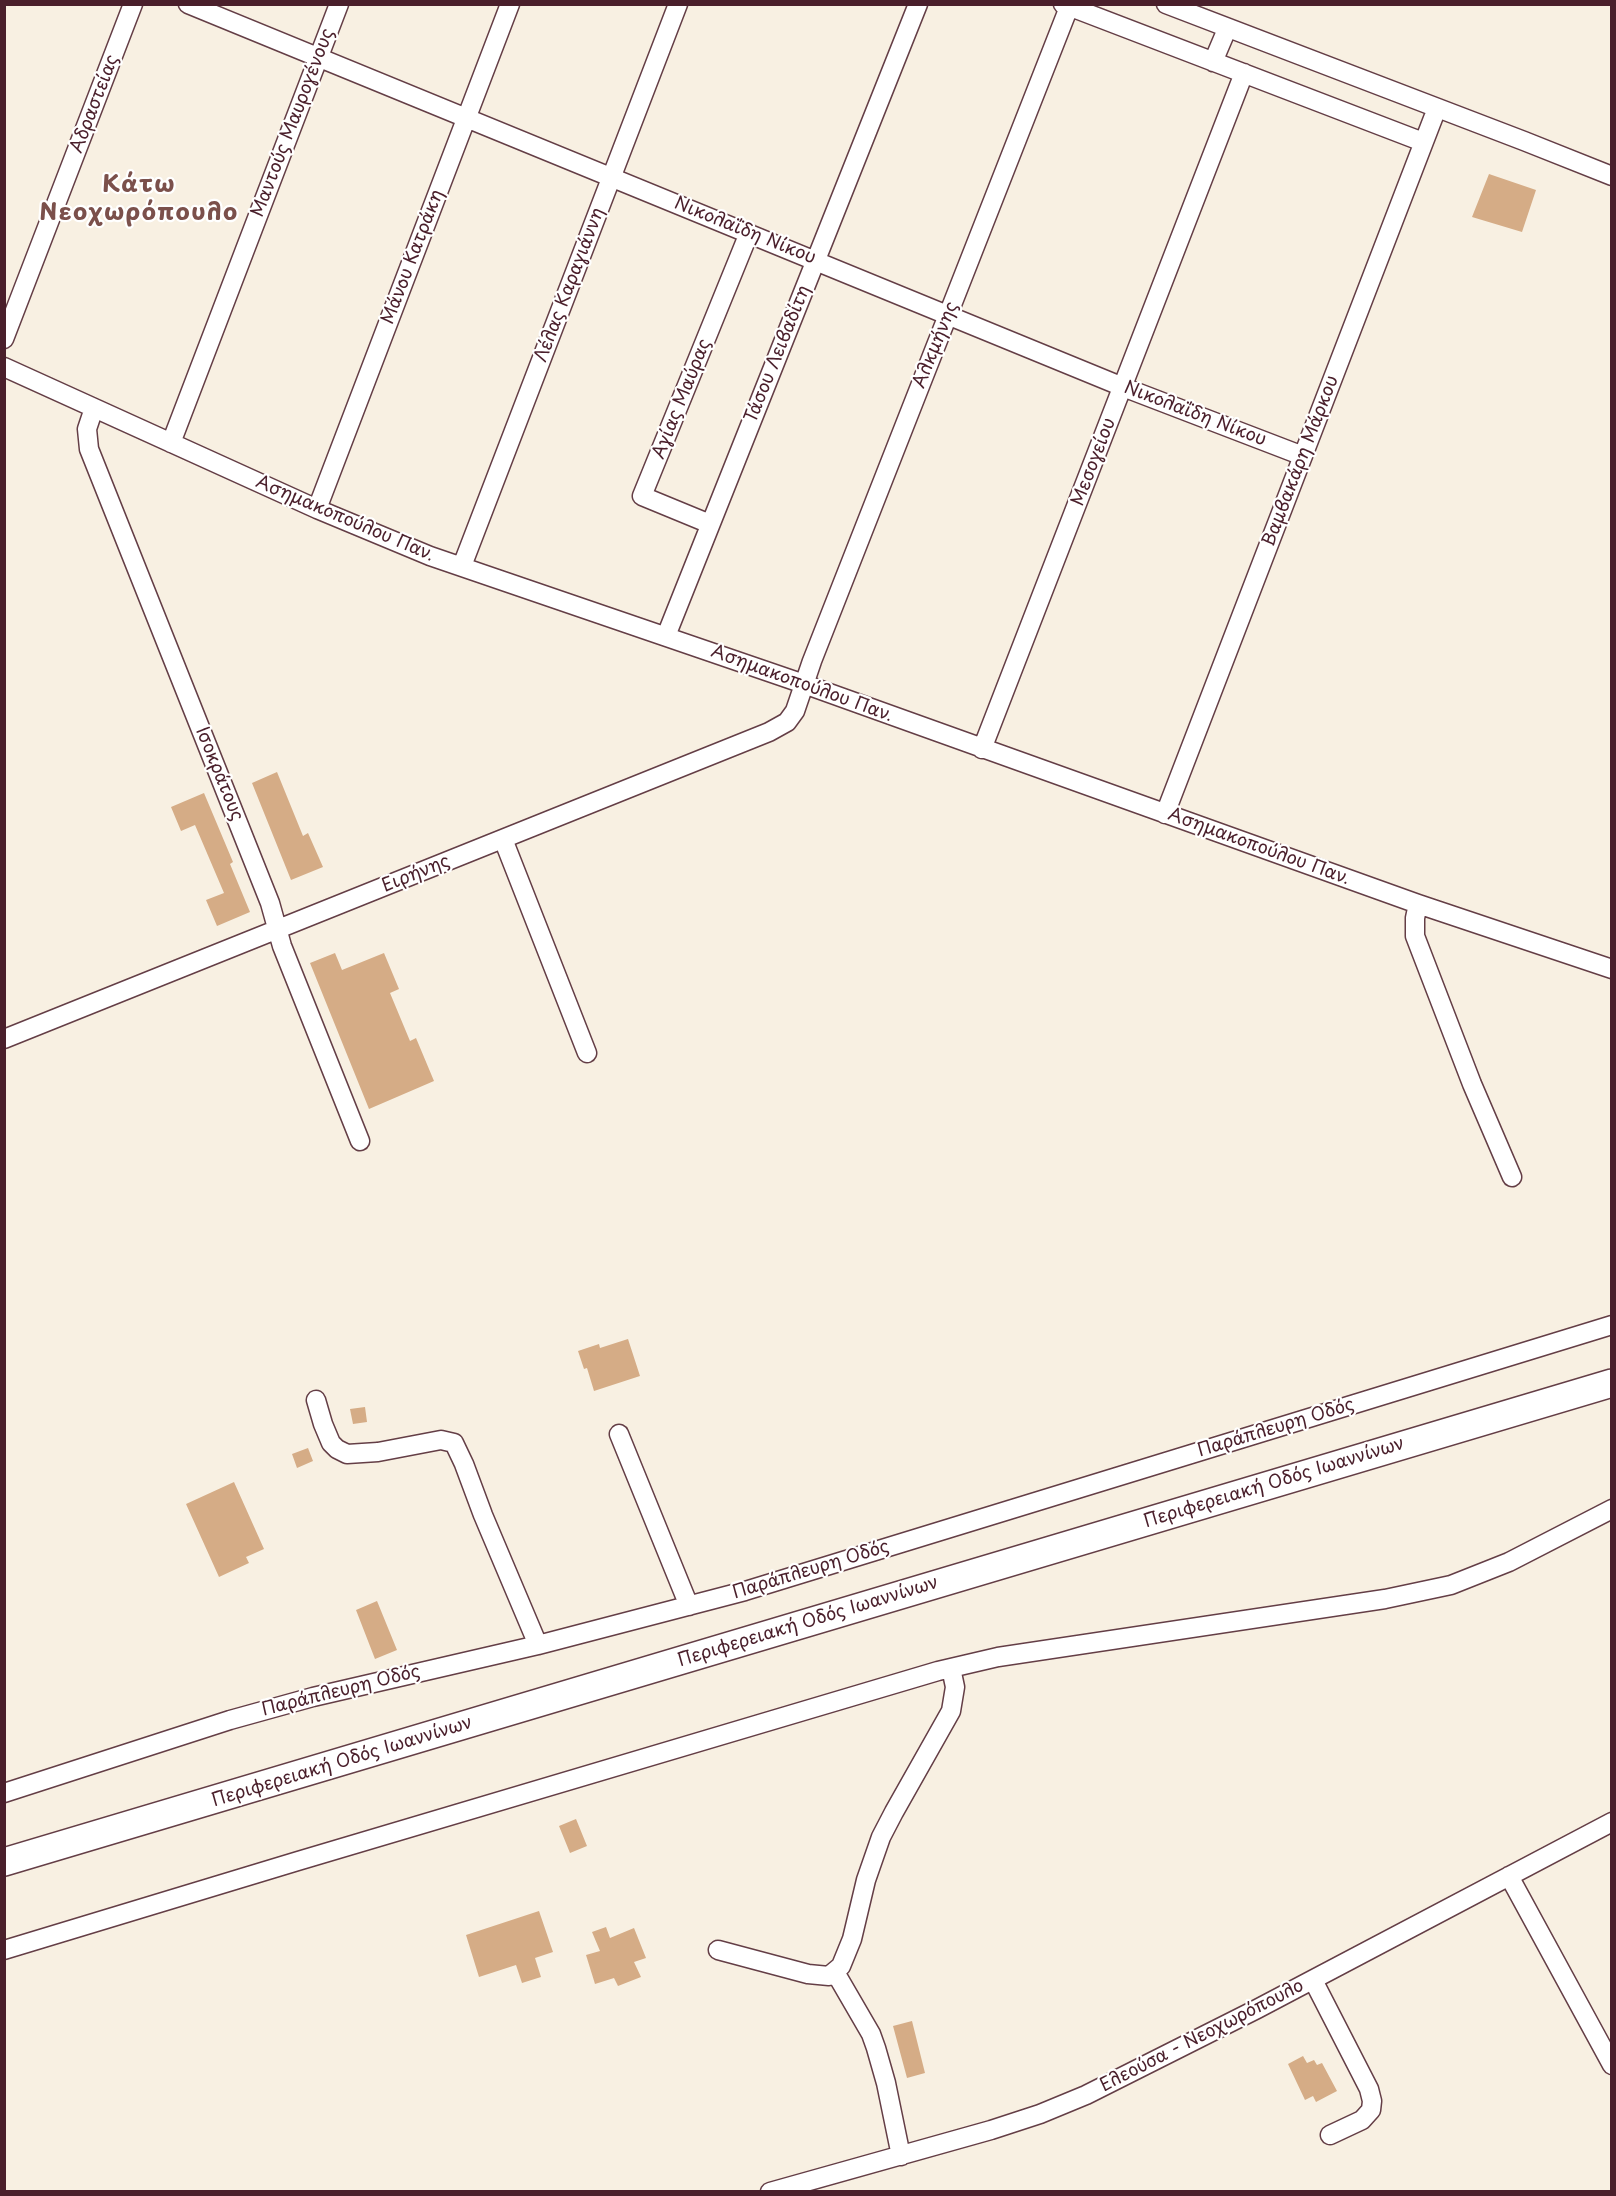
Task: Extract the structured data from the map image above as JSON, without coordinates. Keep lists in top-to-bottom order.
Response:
{
  "streets": {
    "highway": ["Περιφερειακή Οδός Ιωαννίνων"],
    "street": [
      "Αδραστείας",
      "Μαντούς Μαυρογένους",
      "Νικολαΐδη Νίκου",
      "Μάνου Κατράκη",
      "Λέλας Καραγιάννη",
      "Αλκμήνης",
      "Τάσου Λειβαδίτη",
      "Αγίας Μαύρας",
      "Βαμβακάρη Μάρκου",
      "Μεσογείου",
      "Ασημακοπούλου Παν.",
      "Ισοκράτους",
      "Ειρήνης",
      "Παράπλευρη Οδός",
      "Ελεούσα - Νεοχωρόπουλο"
    ]
  },
  "crossings": [
    ["Μαντούς Μαυρογένους", "Νικολαΐδη Νίκου"],
    ["Μαντούς Μαυρογένους", "Ασημακοπούλου Παν."],
    ["Νικολαΐδη Νίκου", "Μάνου Κατράκη"],
    ["Νικολαΐδη Νίκου", "Λέλας Καραγιάννη"],
    ["Νικολαΐδη Νίκου", "Αλκμήνης"],
    ["Νικολαΐδη Νίκου", "Τάσου Λειβαδίτη"],
    ["Νικολαΐδη Νίκου", "Αγίας Μαύρας"],
    ["Νικολαΐδη Νίκου", "Βαμβακάρη Μάρκου"],
    ["Νικολαΐδη Νίκου", "Μεσογείου"],
    ["Μάνου Κατράκη", "Ασημακοπούλου Παν."],
    ["Λέλας Καραγιάννη", "Ασημακοπούλου Παν."],
    ["Αλκμήνης", "Ασημακοπούλου Παν."],
    ["Αλκμήνης", "Ειρήνης"],
    ["Τάσου Λειβαδίτη", "Αγίας Μαύρας"],
    ["Τάσου Λειβαδίτη", "Ασημακοπούλου Παν."],
    ["Βαμβακάρη Μάρκου", "Ασημακοπούλου Παν."],
    ["Μεσογείου", "Ασημακοπούλου Παν."],
    ["Ασημακοπούλου Παν.", "Ισοκράτους"],
    ["Ασημακοπούλου Παν.", "Ειρήνης"],
    ["Ισοκράτους", "Ειρήνης"]
  ],
  "districts": ["Κάτω Νεοχωρόπουλο"]
}
